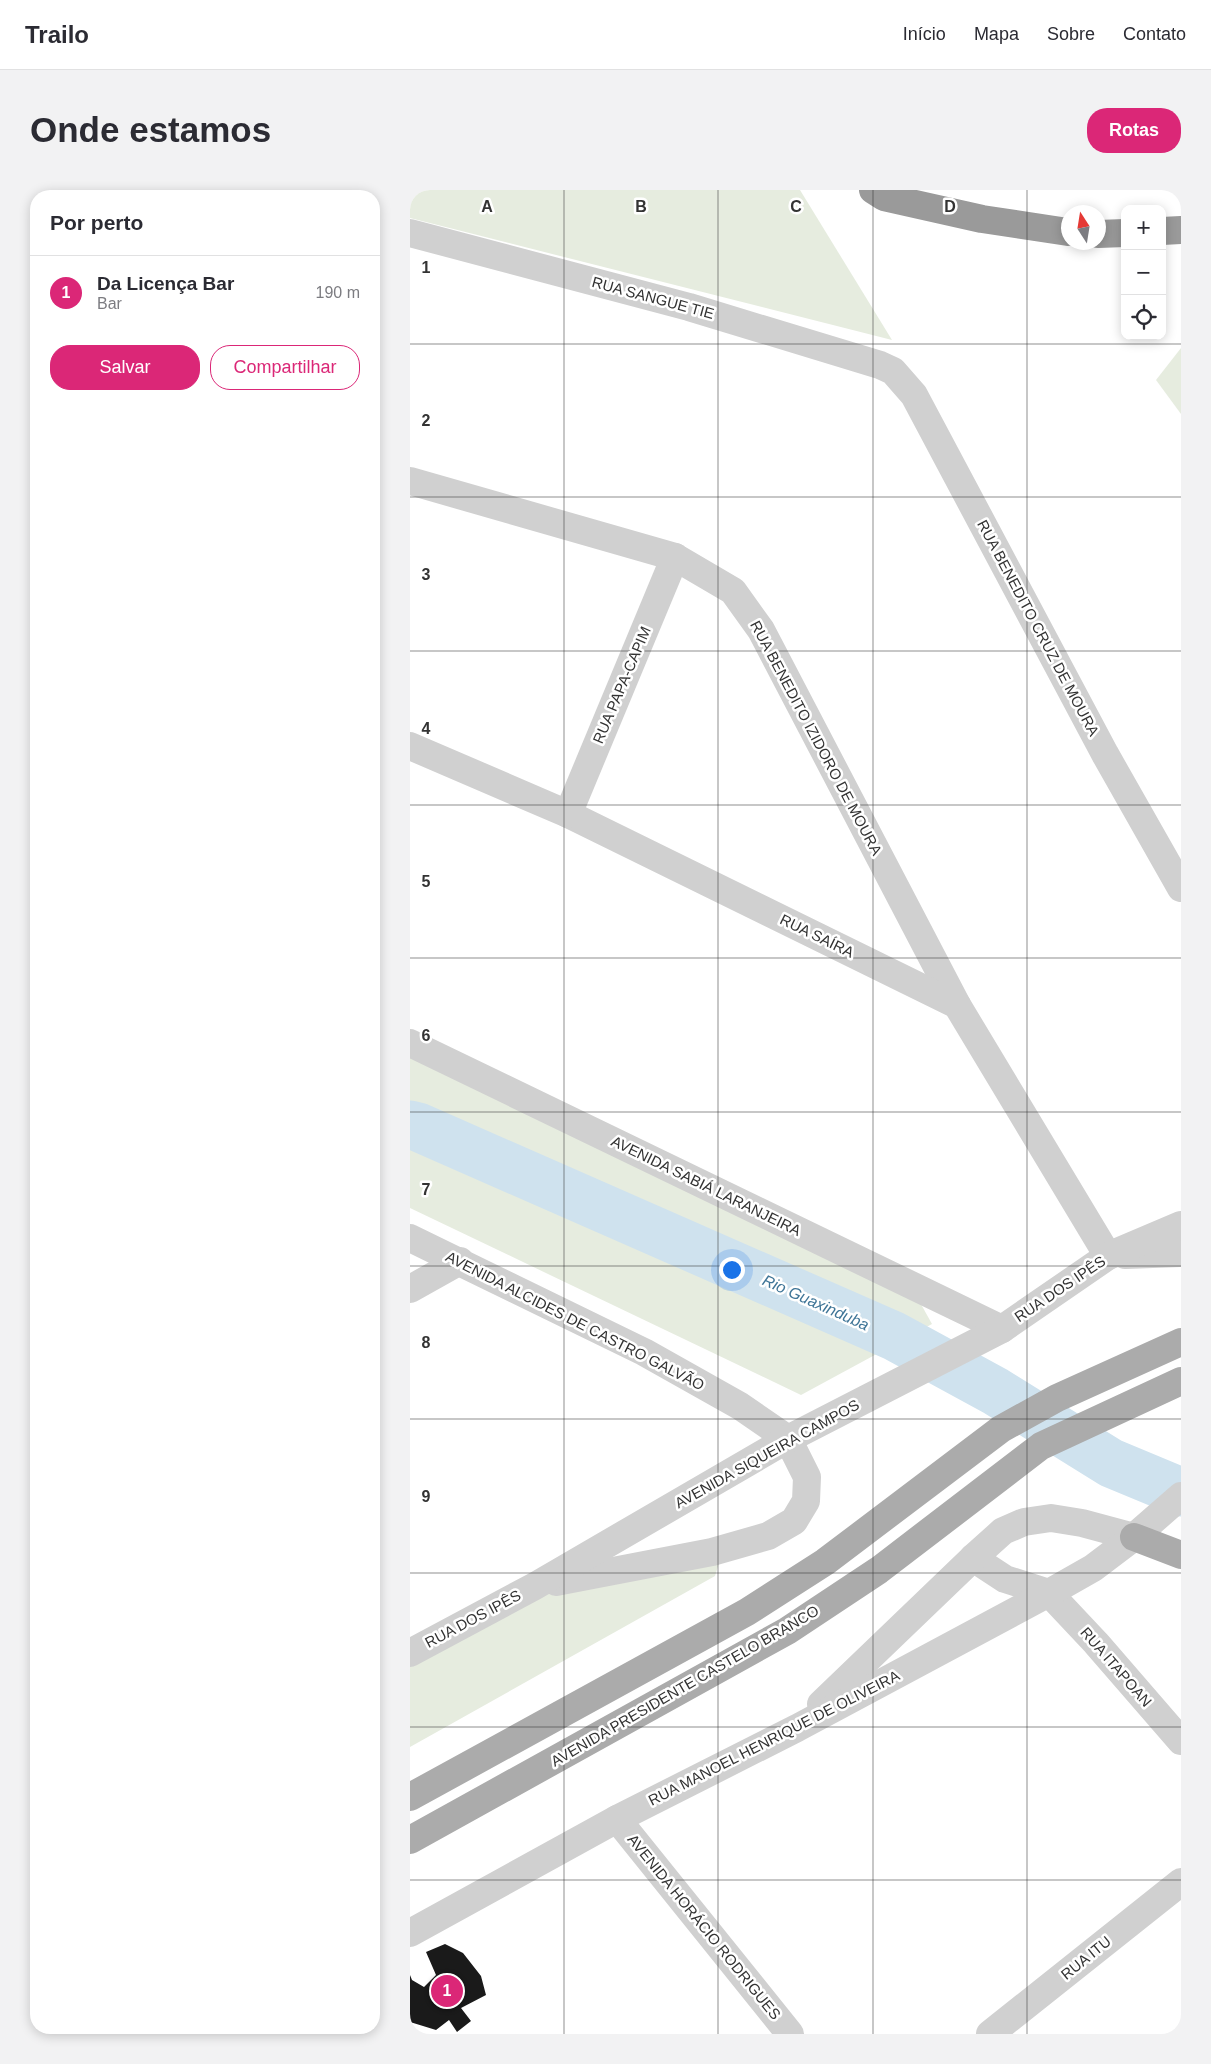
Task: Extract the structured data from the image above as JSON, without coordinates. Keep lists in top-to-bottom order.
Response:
{
  "streets": {
    "main road": ["AVENIDA PRESIDENTE CASTELO BRANCO"],
    "street": [
      "RUA SANGUE TIE",
      "RUA BENEDITO CRUZ DE MOURA",
      "RUA PAPA-CAPIM",
      "RUA BENEDITO IZIDORO DE MOURA",
      "RUA SAÍRA",
      "AVENIDA SABIÁ LARANJEIRA",
      "RUA DOS IPÊS",
      "AVENIDA ALCIDES DE CASTRO GALVÃO",
      "AVENIDA SIQUEIRA CAMPOS",
      "RUA ITAPOAN",
      "RUA MANOEL HENRIQUE DE OLIVEIRA",
      "AVENIDA HORÁCIO RODRIGUES",
      "RUA ITU"
    ]
  },
  "crossings": [
    ["RUA SANGUE TIE", "RUA BENEDITO CRUZ DE MOURA"],
    ["RUA PAPA-CAPIM", "RUA BENEDITO IZIDORO DE MOURA"],
    ["RUA PAPA-CAPIM", "RUA SAÍRA"],
    ["RUA BENEDITO IZIDORO DE MOURA", "RUA SAÍRA"],
    ["AVENIDA SABIÁ LARANJEIRA", "RUA DOS IPÊS"],
    ["AVENIDA SABIÁ LARANJEIRA", "AVENIDA SIQUEIRA CAMPOS"],
    ["RUA DOS IPÊS", "AVENIDA SIQUEIRA CAMPOS"],
    ["AVENIDA ALCIDES DE CASTRO GALVÃO", "AVENIDA SIQUEIRA CAMPOS"],
    ["RUA ITAPOAN", "RUA MANOEL HENRIQUE DE OLIVEIRA"],
    ["RUA MANOEL HENRIQUE DE OLIVEIRA", "AVENIDA HORÁCIO RODRIGUES"]
  ],
  "water": ["Rio Guaxinduba"],
  "north": "top",
  "page": {
    "header": "Trailo",
    "nav": [
      "Início",
      "Mapa",
      "Sobre",
      "Contato"
    ],
    "buttons": [
      "Rotas",
      ["Salvar", "Compartilhar"]
    ],
    "title": "Onde estamos",
    "heading": "Por perto",
    "map_buttons": ["+", "−"],
    "list": [
      {
        "mark": "1",
        "name": "Da Licença Bar",
        "note": "Bar",
        "value": "190 m"
      }
    ],
    "pins": "1"
  },
  "grid": {
    "columns": [
      "A",
      "B",
      "C",
      "D"
    ],
    "rows": [
      "1",
      "2",
      "3",
      "4",
      "5",
      "6",
      "7",
      "8",
      "9"
    ]
  }
}
